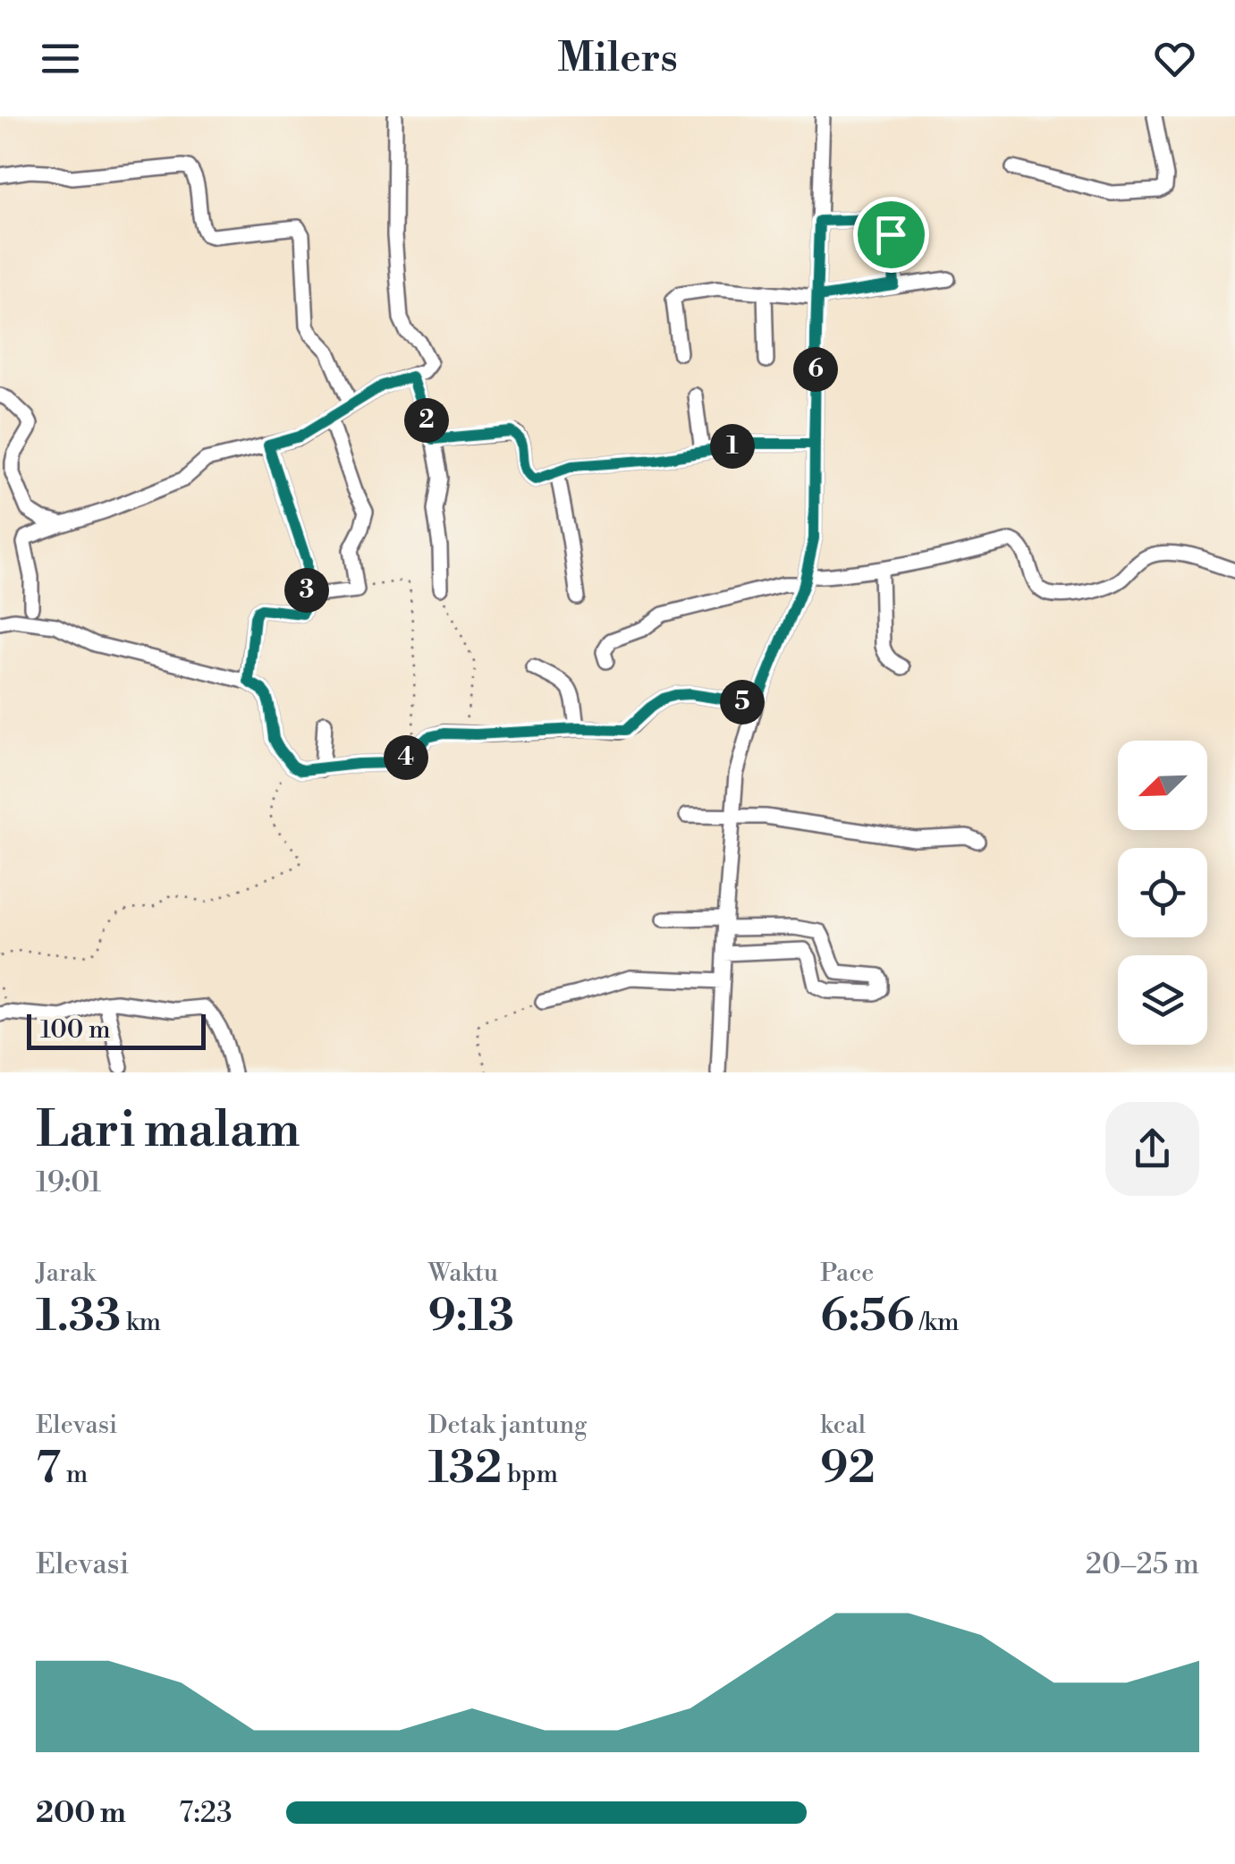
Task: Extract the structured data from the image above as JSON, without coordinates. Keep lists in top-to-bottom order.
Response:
{
  "scale_bar": "100 m",
  "north": "bottom left",
  "page": {
    "header": "Milers",
    "pins": [
      "6",
      "2",
      "1",
      "3",
      "5",
      "4"
    ],
    "scale": "100 m",
    "heading": ["Lari malam", "19:01"],
    "stats": [
      ["Jarak", "1.33 km"],
      ["Waktu", "9:13"],
      ["Pace", "6:56 /km"],
      ["Elevasi", "7 m"],
      ["Detak jantung", "132 bpm"],
      ["kcal", "92"]
    ],
    "chart": ["Elevasi", "20–25 m"],
    "list": [
      {
        "name": "200 m",
        "note": "7:23"
      }
    ]
  }
}
